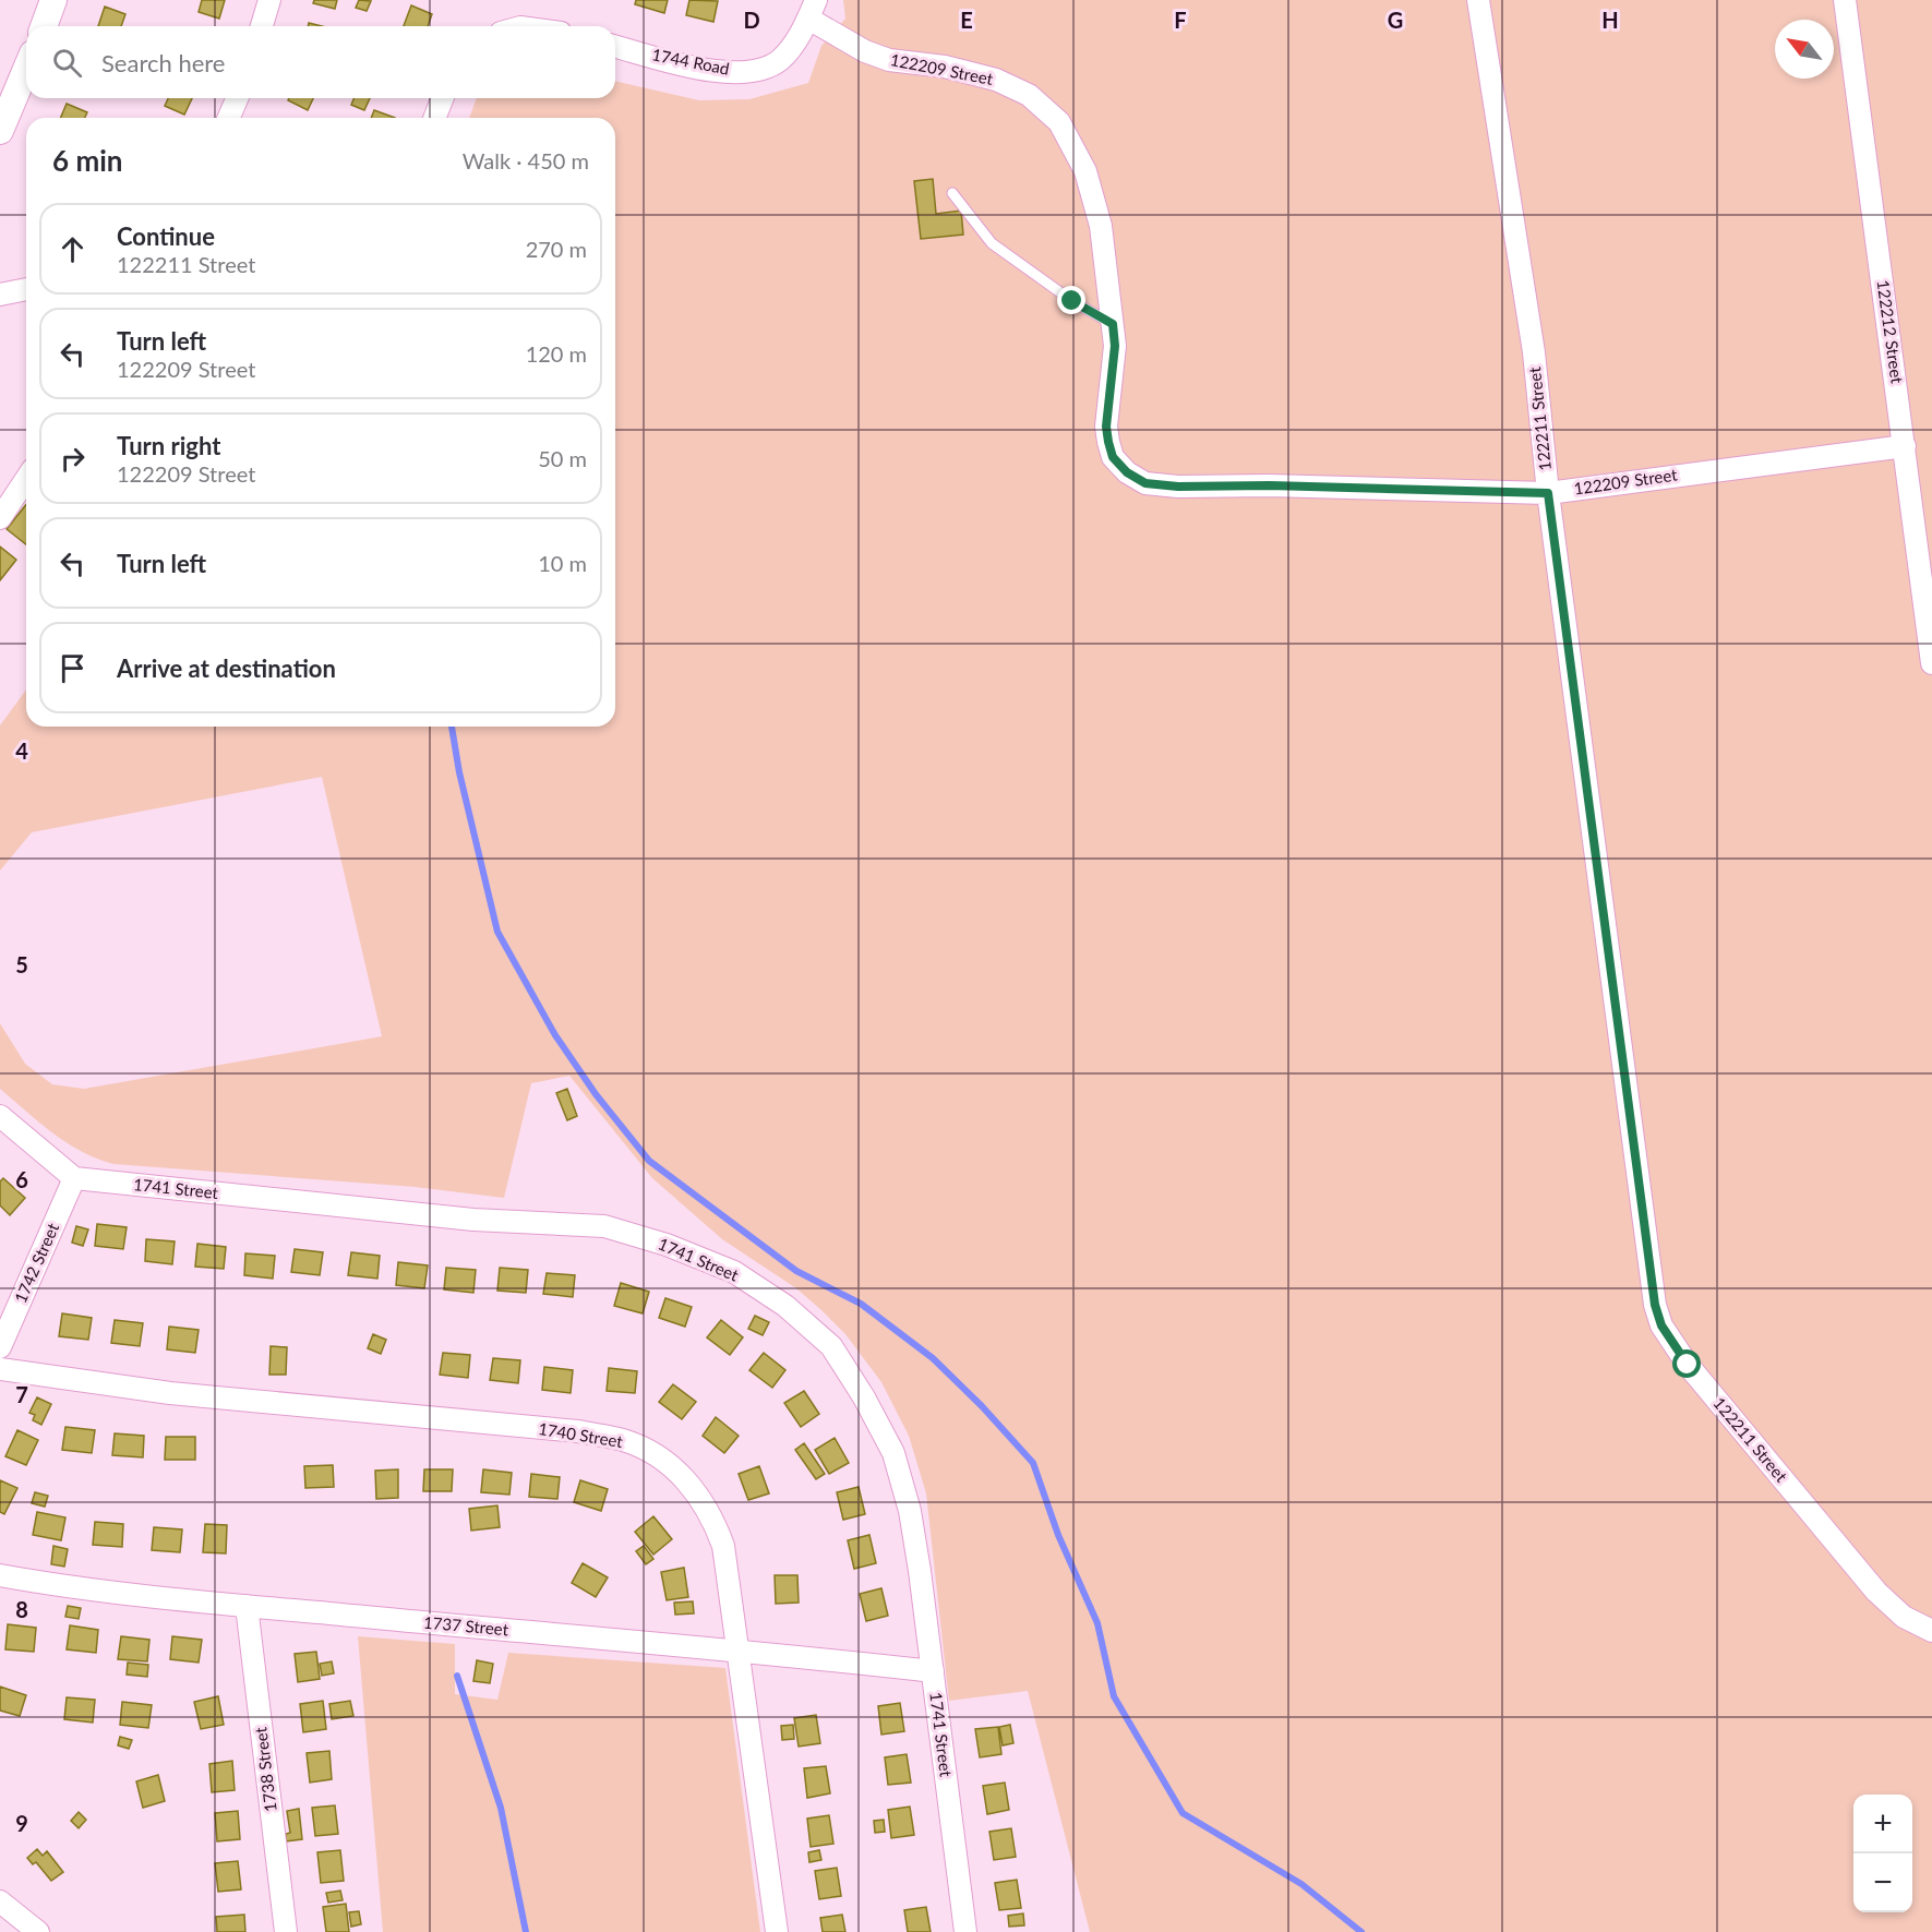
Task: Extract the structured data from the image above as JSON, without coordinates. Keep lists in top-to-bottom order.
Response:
{
  "streets": {
    "street": [
      "1744 Road",
      "122209 Street",
      "122212 Street",
      "122211 Street",
      "1741 Street",
      "1742 Street",
      "1740 Street",
      "1737 Street",
      "1738 Street"
    ]
  },
  "crossings": [
    ["1744 Road", "122209 Street"],
    ["122209 Street", "122212 Street"],
    ["122209 Street", "122211 Street"],
    ["1741 Street", "1742 Street"],
    ["1741 Street", "1737 Street"],
    ["1740 Street", "1737 Street"],
    ["1737 Street", "1738 Street"]
  ],
  "north": "top left",
  "page": {
    "search": "Search here",
    "heading": ["6 min", "Walk · 450 m"],
    "list": [
      ["Continue", "122211 Street", "270 m"],
      ["Turn left", "122209 Street", "120 m"],
      ["Turn right", "122209 Street", "50 m"],
      ["Turn left", "10 m"],
      "Arrive at destination"
    ],
    "map_buttons": ["+", "−"]
  },
  "grid": {
    "columns": [
      "D",
      "E",
      "F",
      "G",
      "H"
    ],
    "rows": [
      "4",
      "5",
      "6",
      "7",
      "8",
      "9"
    ]
  }
}
